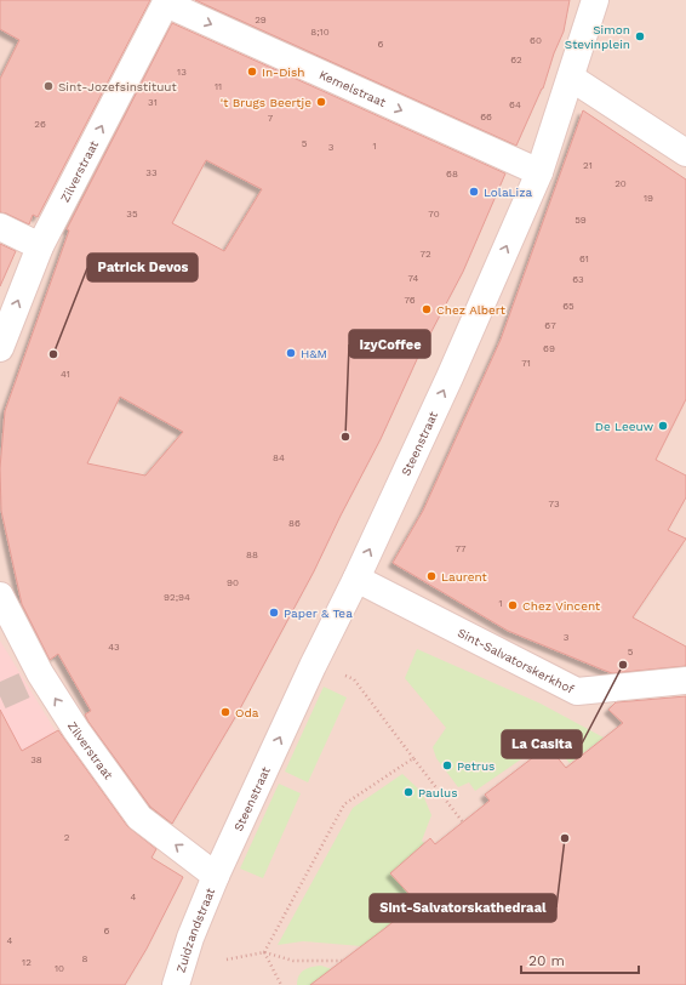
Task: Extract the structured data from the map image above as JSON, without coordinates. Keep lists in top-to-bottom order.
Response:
{
  "streets": {
    "street": [
      "Kemelstraat",
      "Zilverstraat",
      "Steenstraat",
      "Sint-Salvatorskerkhof",
      "Zuidzandstraat"
    ]
  },
  "crossings": [
    ["Kemelstraat", "Zilverstraat"],
    ["Kemelstraat", "Steenstraat"],
    ["Zilverstraat", "Steenstraat"],
    ["Zilverstraat", "Zuidzandstraat"],
    ["Steenstraat", "Sint-Salvatorskerkhof"],
    ["Steenstraat", "Zuidzandstraat"]
  ],
  "one_way": ["Kemelstraat", "Zilverstraat", "Steenstraat"],
  "places": [
    "Simon Stevinplein",
    "In-Dish",
    "Sint-Jozefsinstituut",
    "'t Brugs Beertje",
    "LolaLiza",
    "Chez Albert",
    "H&M",
    "Patrick Devos",
    "De Leeuw",
    "IzyCoffee",
    "Laurent",
    "Chez Vincent",
    "Paper & Tea",
    "La Casita",
    "Oda",
    "Petrus",
    "Paulus",
    "Sint-Salvatorskathedraal"
  ],
  "house_numbers": [
    "29",
    "8;10",
    "60",
    "6",
    "62",
    "13",
    "11",
    "31",
    "64",
    "66",
    "7",
    "26",
    "5",
    "1",
    "3",
    "21",
    "33",
    "68",
    "20",
    "19",
    "35",
    "70",
    "59",
    "72",
    "61",
    "74",
    "63",
    "76",
    "65",
    "67",
    "69",
    "71",
    "41",
    "84",
    "73",
    "86",
    "77",
    "88",
    "90",
    "92;94",
    "1",
    "3",
    "43",
    "5",
    "38",
    "2",
    "4",
    "6",
    "4",
    "8",
    "12",
    "10"
  ],
  "scale_bar": "20 m"
}
